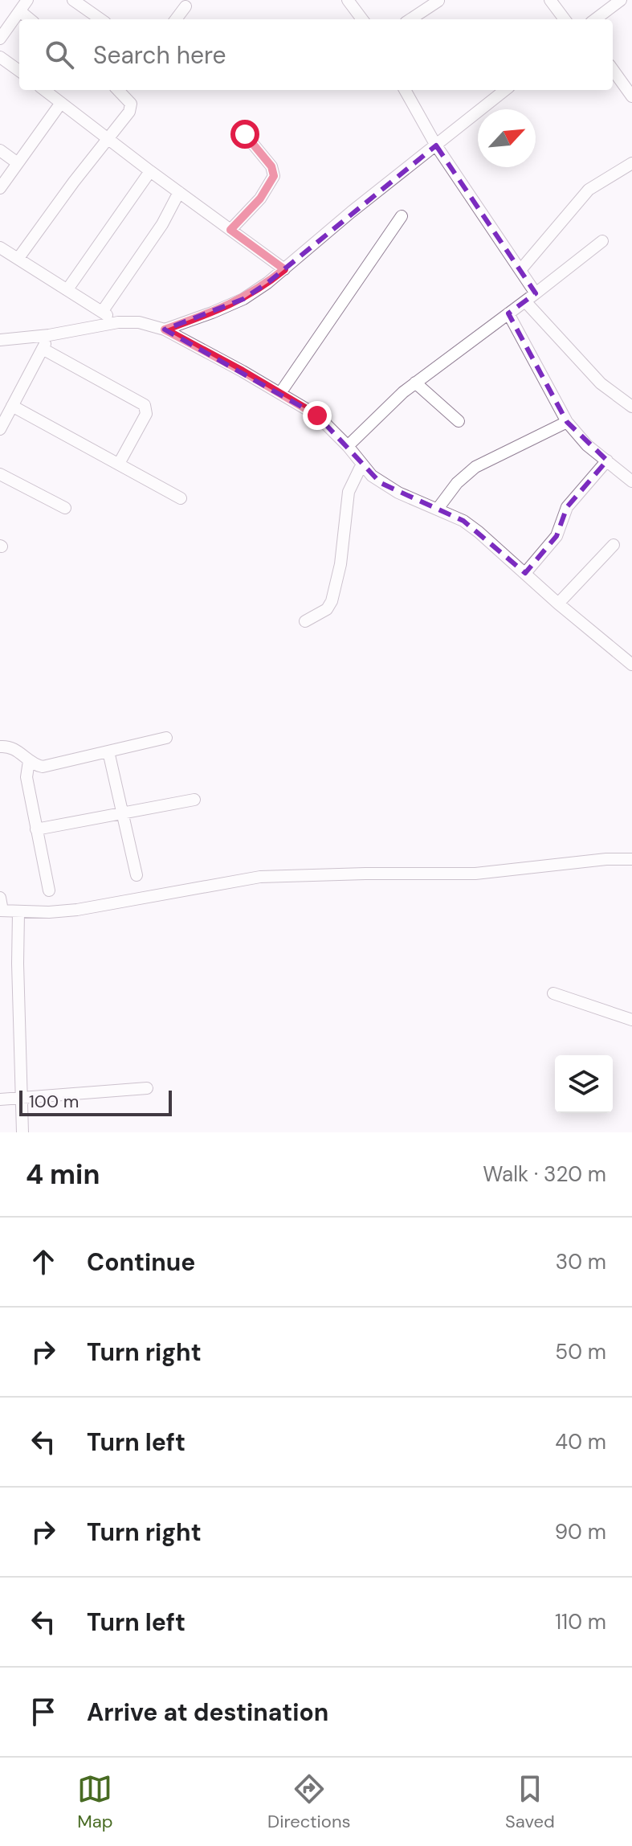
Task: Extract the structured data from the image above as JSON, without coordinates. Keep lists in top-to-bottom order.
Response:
{
  "scale_bar": "100 m",
  "north": "top right",
  "page": {
    "search": "Search here",
    "scale": "100 m",
    "heading": ["4 min", "Walk · 320 m"],
    "list": [
      ["Continue", "30 m"],
      ["Turn right", "50 m"],
      ["Turn left", "40 m"],
      ["Turn right", "90 m"],
      ["Turn left", "110 m"],
      "Arrive at destination"
    ],
    "nav": ["Map", "Directions", "Saved"]
  }
}
